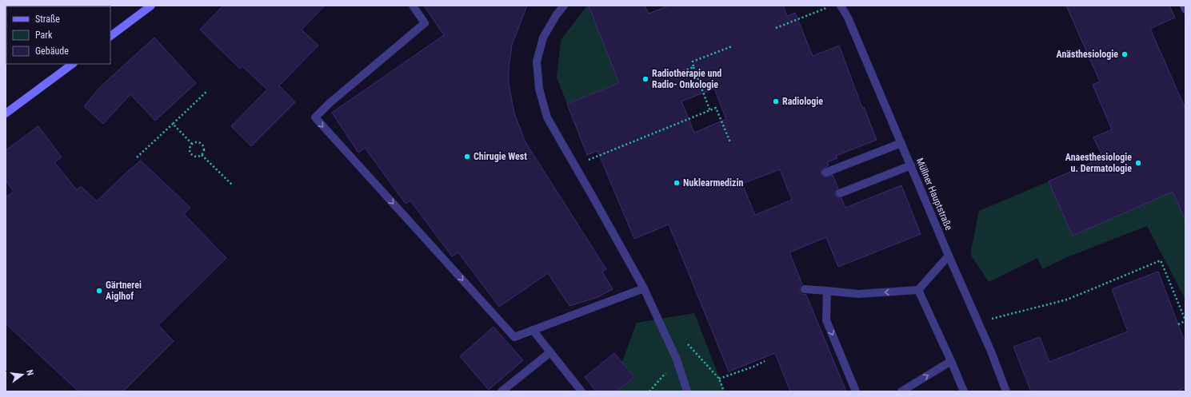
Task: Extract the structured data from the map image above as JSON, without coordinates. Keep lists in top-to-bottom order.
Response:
{
  "streets": {
    "street": ["Müllner Hauptstraße"]
  },
  "places": [
    "Anästhesiologie",
    "Radiotherapie und Radio- Onkologie",
    "Radiologie",
    "Chirugie West",
    "Anaesthesiologie u. Dermatologie",
    "Nuklearmedizin",
    "Gärtnerei Aiglhof"
  ],
  "legend": ["Straße", "Park", "Gebäude"],
  "north": "right"
}
